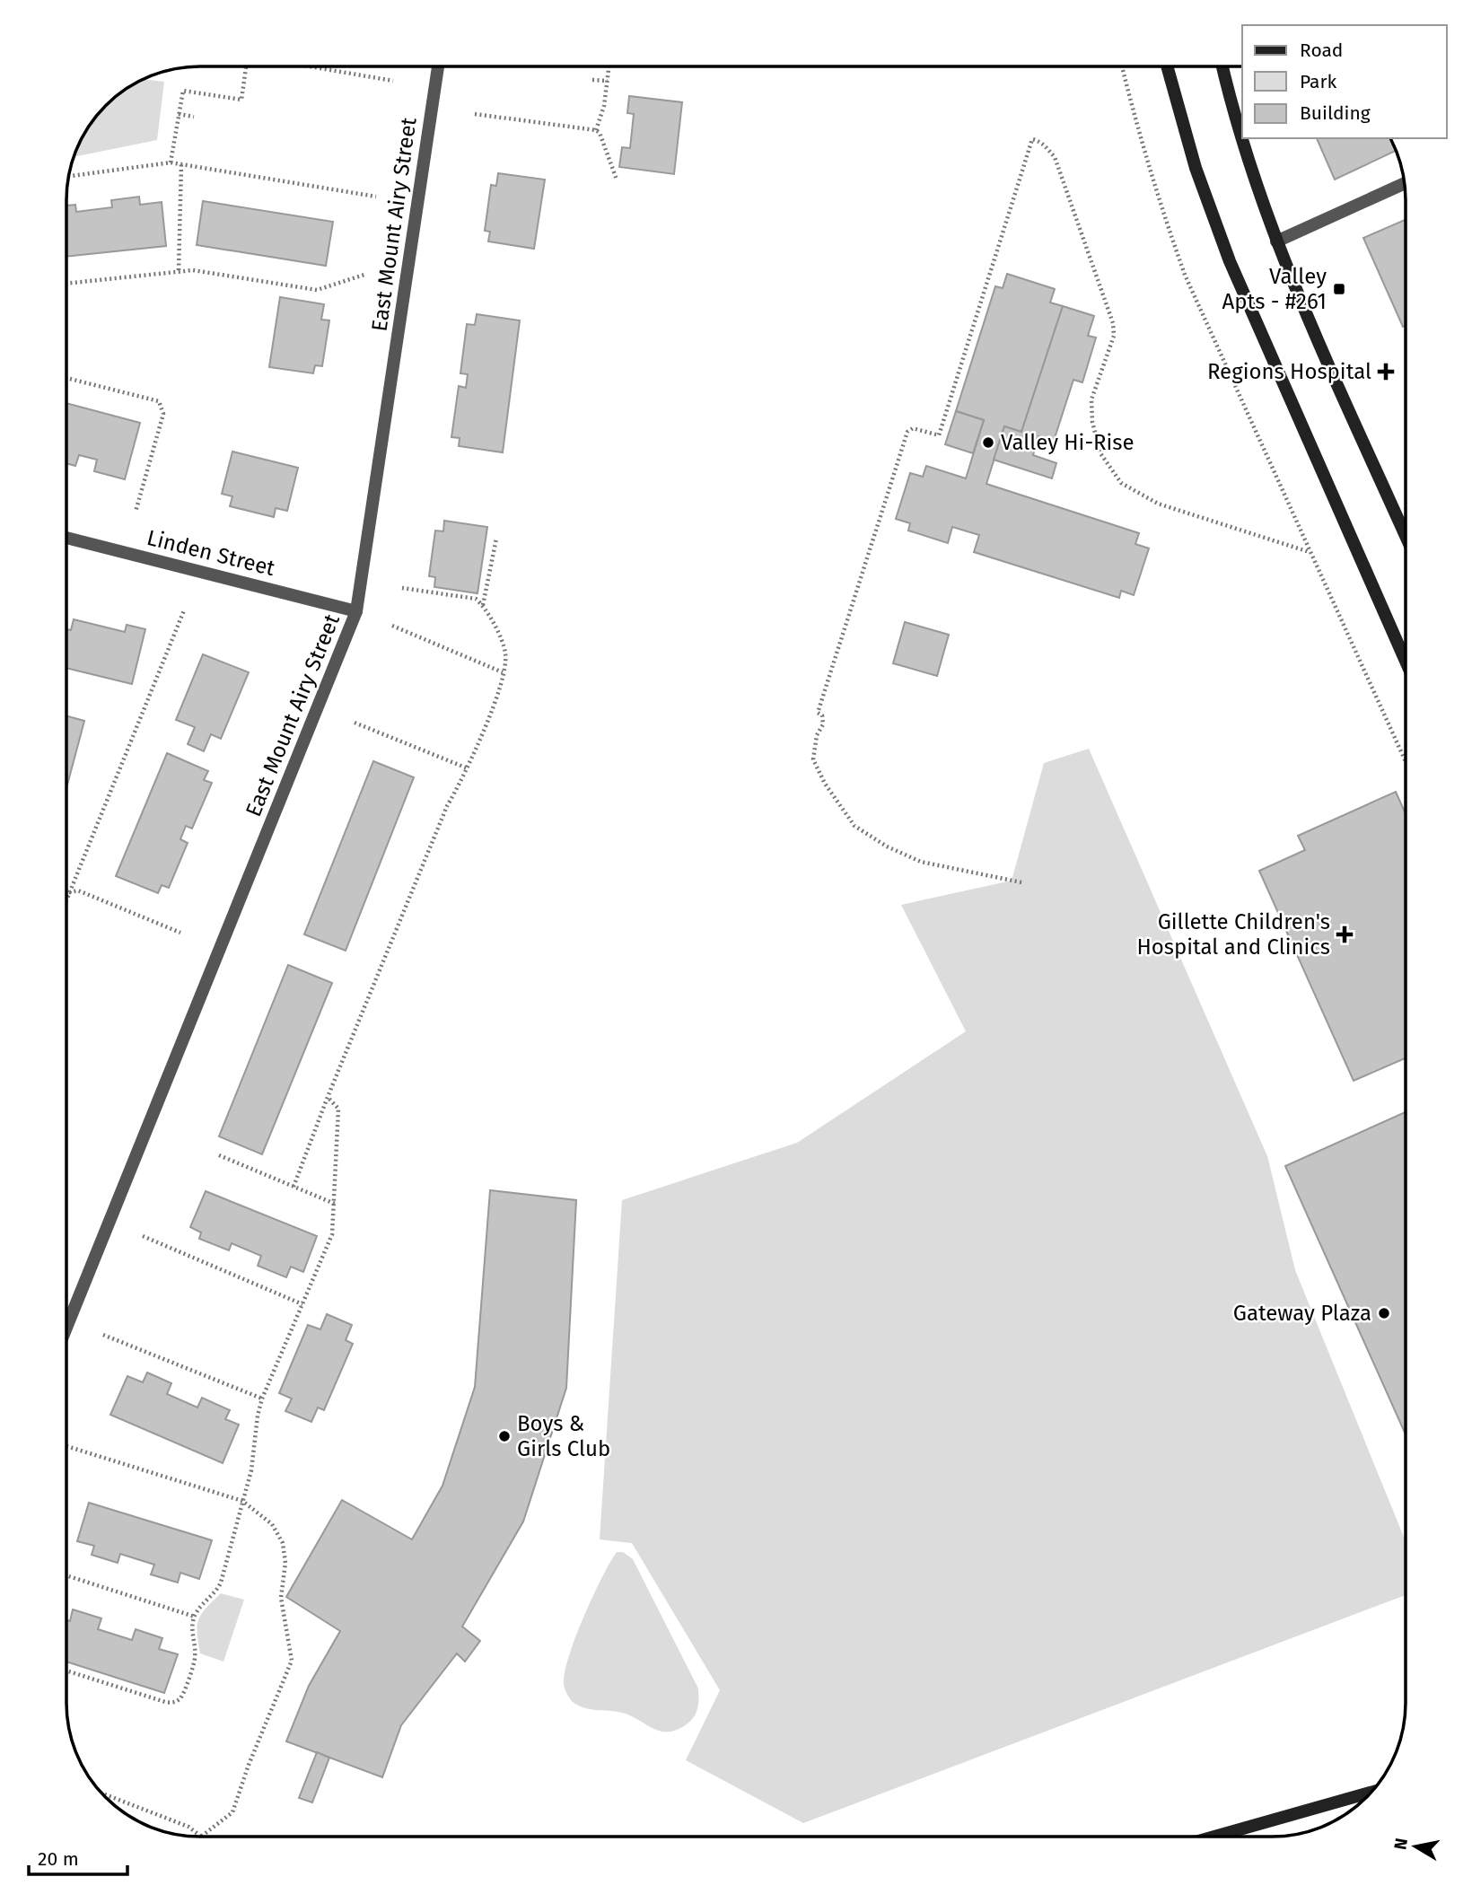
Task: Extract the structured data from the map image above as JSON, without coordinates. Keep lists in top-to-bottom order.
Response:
{
  "streets": {
    "street": ["East Mount Airy Street", "Linden Street"]
  },
  "crossings": [
    ["East Mount Airy Street", "Linden Street"]
  ],
  "places": {
    "transit": ["Valley Apts - #261"],
    "health": ["Regions Hospital", "Gillette Children's Hospital and Clinics"],
    "other": ["Valley Hi-Rise", "Gateway Plaza", "Boys & Girls Club"]
  },
  "legend": ["Road", "Park", "Building"],
  "scale_bar": "20 m",
  "north": "left"
}
